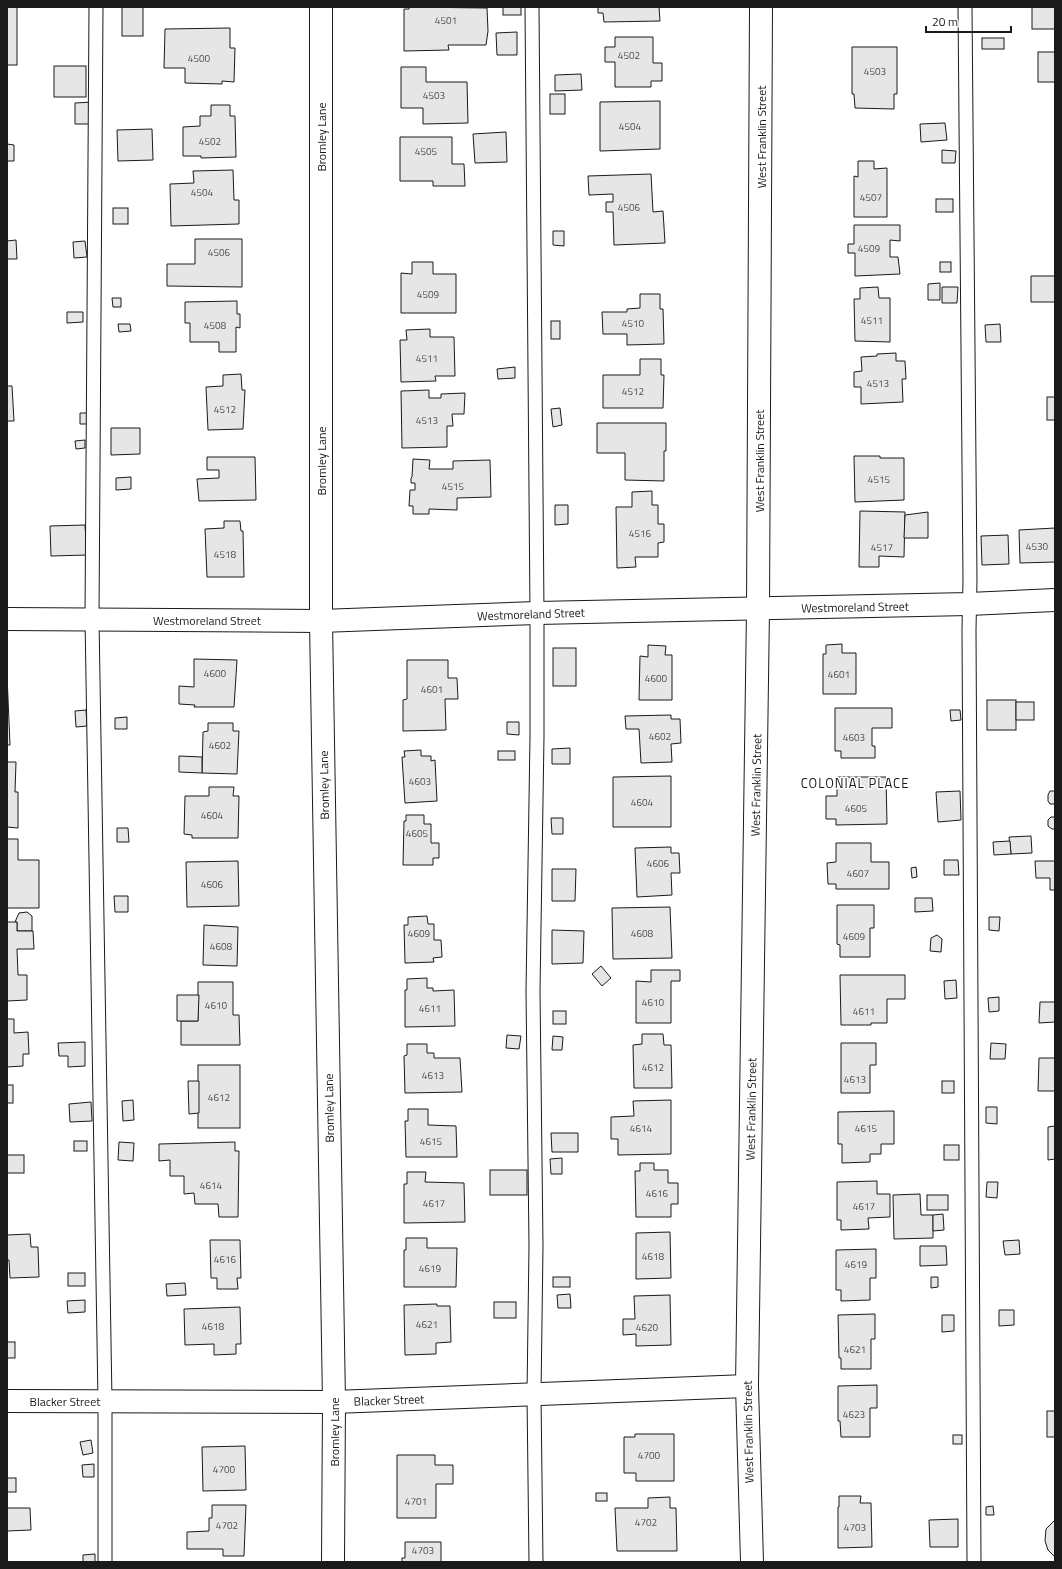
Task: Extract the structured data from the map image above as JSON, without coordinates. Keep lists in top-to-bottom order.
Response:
{
  "streets": {
    "street": [
      "Bromley Lane",
      "West Franklin Street",
      "Westmoreland Street",
      "Blacker Street"
    ]
  },
  "crossings": [
    ["Bromley Lane", "Westmoreland Street"],
    ["Bromley Lane", "Blacker Street"],
    ["West Franklin Street", "Westmoreland Street"],
    ["West Franklin Street", "Blacker Street"]
  ],
  "districts": ["COLONIAL PLACE"],
  "house_numbers": [
    "4501",
    "4502",
    "4500",
    "4503",
    "4503",
    "4504",
    "4502",
    "4505",
    "4504",
    "4507",
    "4506",
    "4509",
    "4506",
    "4509",
    "4511",
    "4510",
    "4508",
    "4511",
    "4513",
    "4512",
    "4512",
    "4513",
    "4515",
    "4515",
    "4516",
    "4530",
    "4517",
    "4518",
    "4600",
    "4601",
    "4600",
    "4601",
    "4602",
    "4603",
    "4602",
    "4603",
    "4604",
    "4605",
    "4604",
    "4605",
    "4606",
    "4607",
    "4606",
    "4609",
    "4608",
    "4609",
    "4608",
    "4610",
    "4610",
    "4611",
    "4611",
    "4612",
    "4613",
    "4613",
    "4612",
    "4614",
    "4615",
    "4615",
    "4614",
    "4616",
    "4617",
    "4617",
    "4618",
    "4616",
    "4619",
    "4619",
    "4621",
    "4618",
    "4620",
    "4621",
    "4623",
    "4700",
    "4700",
    "4701",
    "4702",
    "4702",
    "4703",
    "4703"
  ],
  "scale_bar": "20 m"
}
